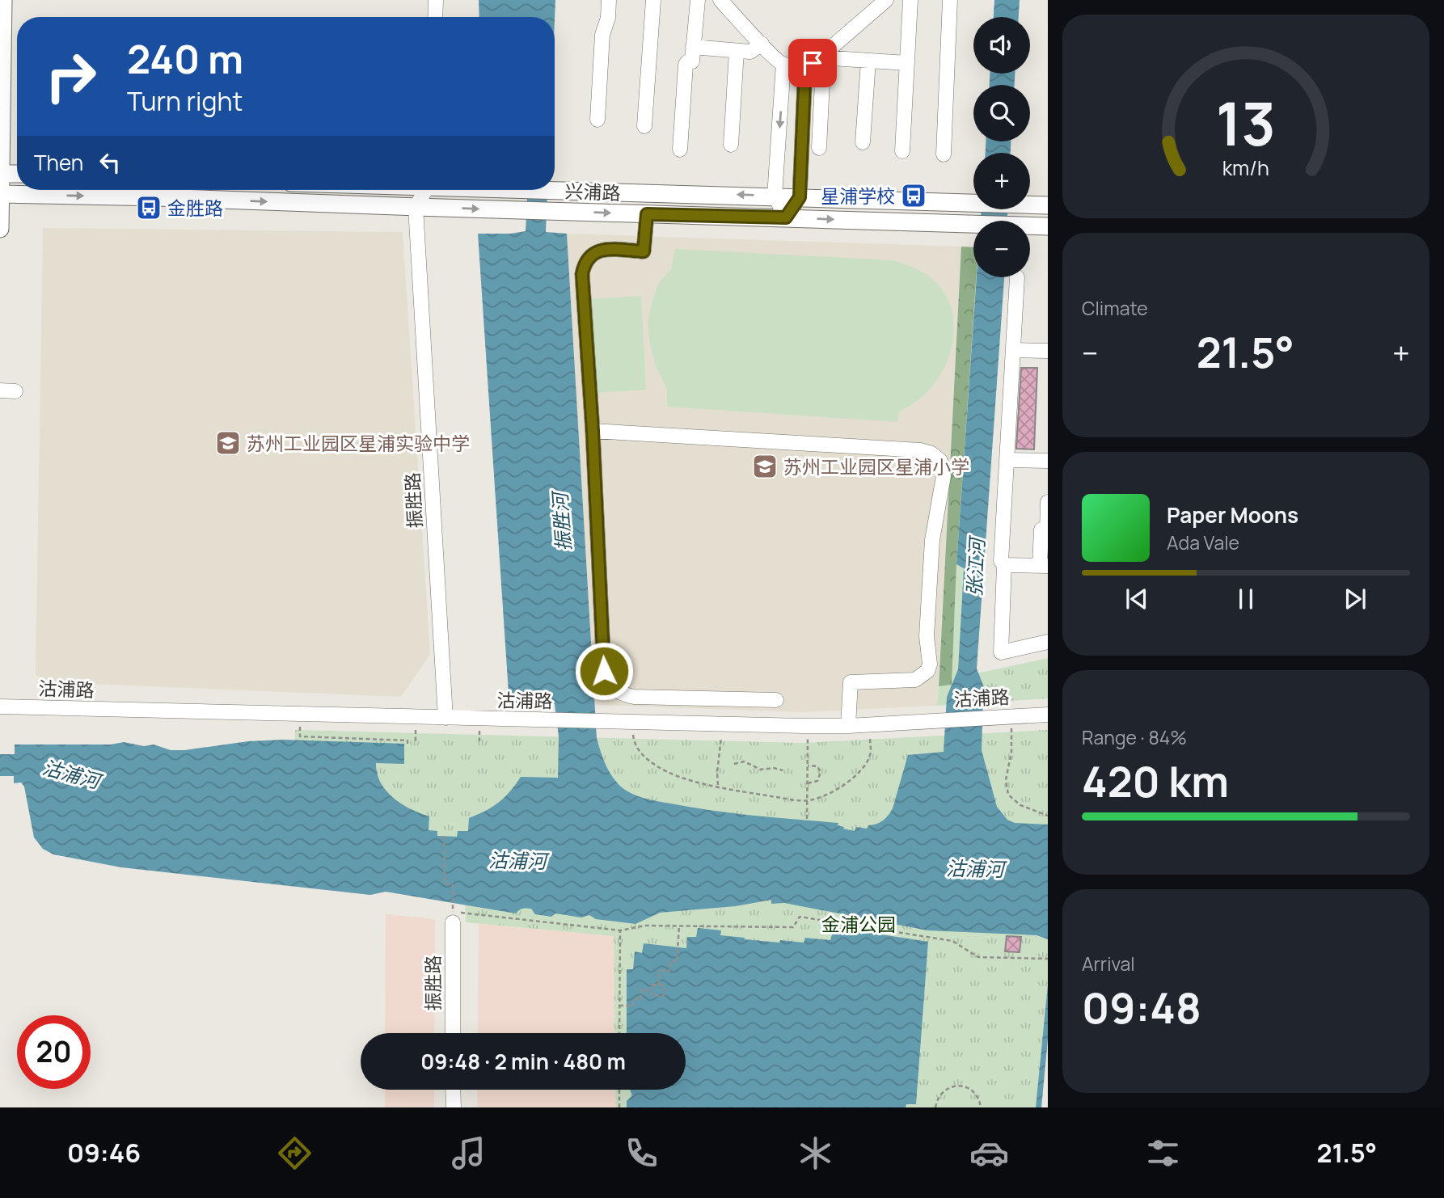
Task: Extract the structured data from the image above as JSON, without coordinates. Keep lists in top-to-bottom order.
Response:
{
  "streets": {
    "main road": ["兴浦路"],
    "street": ["振胜路", "沽浦路"]
  },
  "crossings": [
    ["兴浦路", "振胜路"],
    ["振胜路", "沽浦路"]
  ],
  "water": ["振胜河", "张江河", "沽浦河"],
  "parks": ["金浦公园"],
  "places": {
    "bus stop": ["星浦学校", "金胜路"],
    "school or university": ["苏州工业园区星浦实验中学", "苏州工业园区星浦小学"]
  },
  "page": {
    "map_buttons": ["+", "−"],
    "turn": ["240 m", "Turn right"],
    "then": "Then",
    "tile": [
      "Climate",
      ["Range · 84%", "420 km"],
      ["Arrival", "09:48"]
    ],
    "heat": ["−", "21.5°", "+"],
    "song": ["Paper Moons", "Ada Vale"],
    "limit": "20",
    "trip": "09:48 · 2 min · 480 m",
    "tabs": ["09:46", "21.5°"],
    "gauge": ["13", "km/h"]
  }
}
